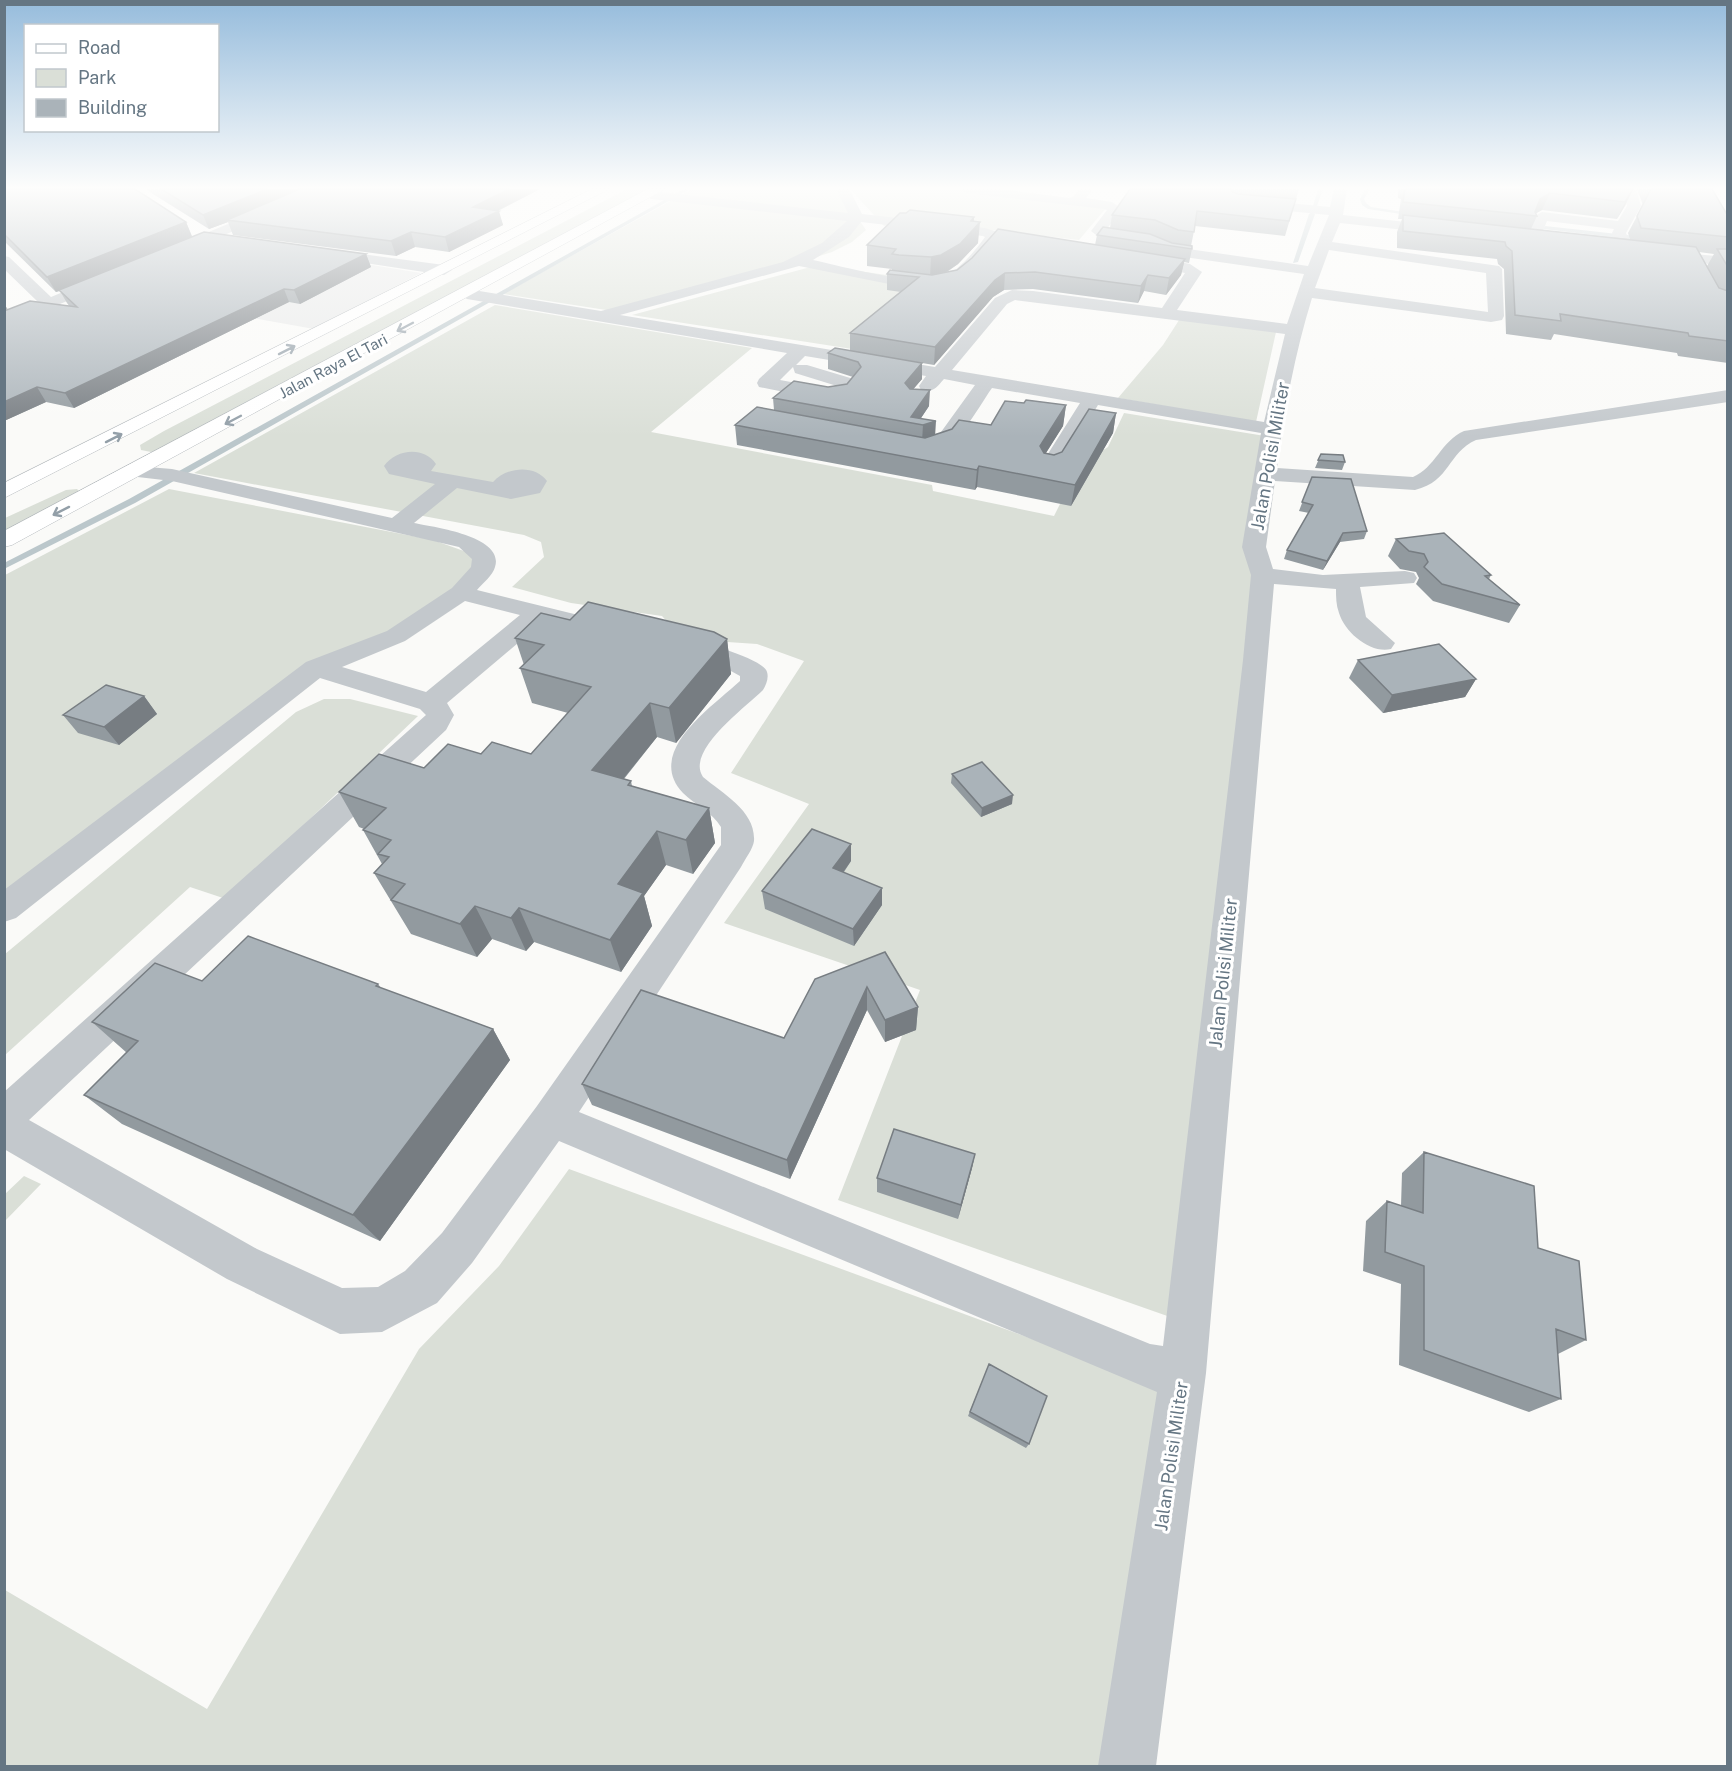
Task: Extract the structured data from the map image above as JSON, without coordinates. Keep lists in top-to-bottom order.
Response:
{
  "streets": {
    "main road": ["Jalan Raya El Tari"],
    "street": ["Jalan Polisi Militer"]
  },
  "legend": ["Road", "Park", "Building"]
}
